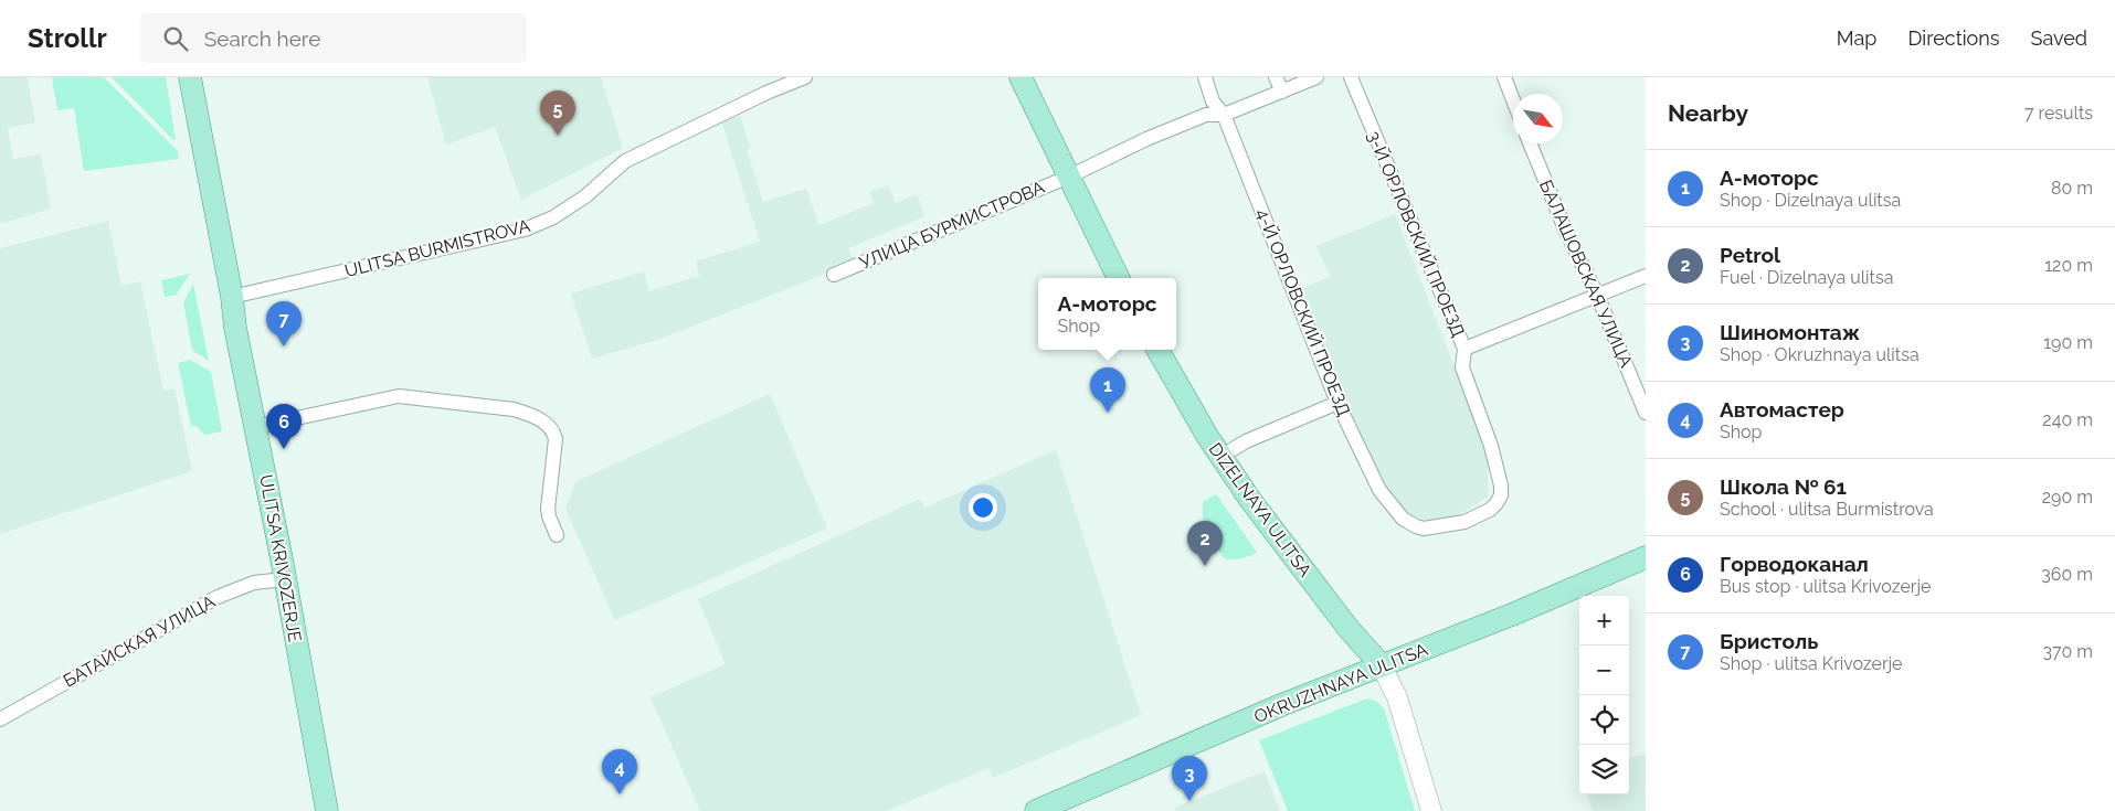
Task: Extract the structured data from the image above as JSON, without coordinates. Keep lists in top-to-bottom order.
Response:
{
  "streets": {
    "main road": ["DIZELNAYA ULITSA", "ULITSA KRIVOZERJE", "OKRUZHNAYA ULITSA"],
    "street": [
      "УЛИЦА БУРМИСТРОВА",
      "3-Й ОРЛОВСКИЙ ПРОЕЗД",
      "ULITSA BURMISTROVA",
      "БАЛАШОВСКАЯ УЛИЦА",
      "4-Й ОРЛОВСКИЙ ПРОЕЗД",
      "БАТАЙСКАЯ УЛИЦА"
    ]
  },
  "crossings": [
    ["УЛИЦА БУРМИСТРОВА", "4-Й ОРЛОВСКИЙ ПРОЕЗД"],
    ["3-Й ОРЛОВСКИЙ ПРОЕЗД", "4-Й ОРЛОВСКИЙ ПРОЕЗД"],
    ["ULITSA BURMISTROVA", "ULITSA KRIVOZERJE"],
    ["DIZELNAYA ULITSA", "OKRUZHNAYA ULITSA"],
    ["ULITSA KRIVOZERJE", "БАТАЙСКАЯ УЛИЦА"]
  ],
  "north": "bottom right",
  "page": {
    "header": "Strollr",
    "search": "Search here",
    "nav": ["Map", "Directions", "Saved"],
    "heading": ["Nearby", "7 results"],
    "pins": [
      "5",
      "7",
      "1",
      "6",
      "2",
      "4",
      "3"
    ],
    "list": [
      {
        "mark": "1",
        "name": "А-моторс",
        "note": "Shop · Dizelnaya ulitsa",
        "value": "80 m"
      },
      {
        "mark": "2",
        "name": "Petrol",
        "note": "Fuel · Dizelnaya ulitsa",
        "value": "120 m"
      },
      {
        "mark": "3",
        "name": "Шиномонтаж",
        "note": "Shop · Okruzhnaya ulitsa",
        "value": "190 m"
      },
      {
        "mark": "4",
        "name": "Автомастер",
        "note": "Shop",
        "value": "240 m"
      },
      {
        "mark": "5",
        "name": "Школа № 61",
        "note": "School · ulitsa Burmistrova",
        "value": "290 m"
      },
      {
        "mark": "6",
        "name": "Горводоканал",
        "note": "Bus stop · ulitsa Krivozerje",
        "value": "360 m"
      },
      {
        "mark": "7",
        "name": "Бристоль",
        "note": "Shop · ulitsa Krivozerje",
        "value": "370 m"
      }
    ],
    "popup": ["А-моторс", "Shop"],
    "map_buttons": ["+", "−"]
  }
}
